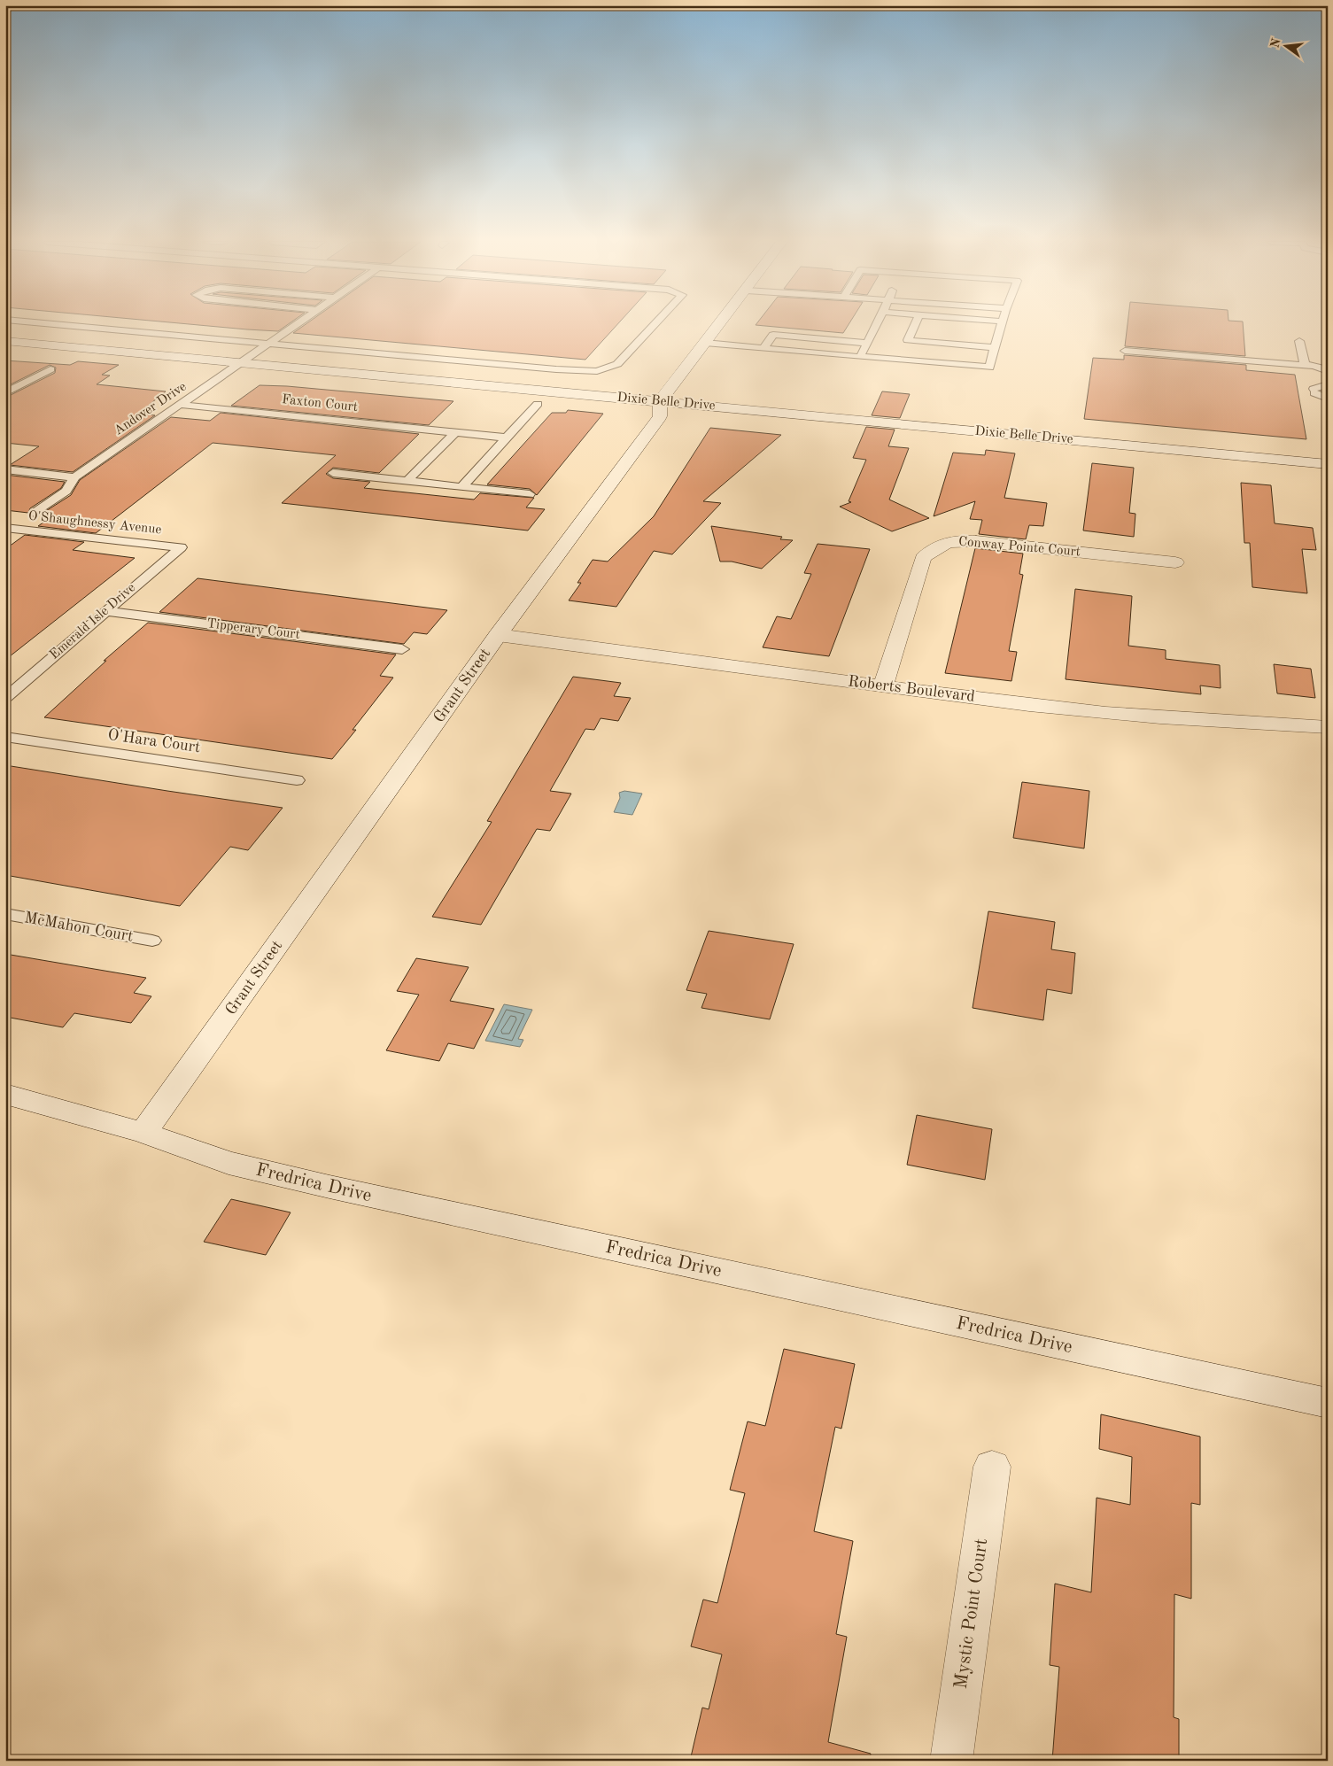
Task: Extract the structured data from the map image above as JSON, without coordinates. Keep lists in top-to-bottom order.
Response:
{
  "streets": {
    "street": [
      "Dixie Belle Drive",
      "Conway Pointe Court",
      "Grant Street",
      "Roberts Boulevard",
      "Fredrica Drive",
      "Mystic Point Court"
    ],
    "lane": [
      "Faxton Court",
      "Andover Drive",
      "O'Shaughnessy Avenue",
      "Emerald Isle Drive",
      "Tipperary Court",
      "O'Hara Court",
      "McMahon Court"
    ]
  },
  "crossings": [
    ["Dixie Belle Drive", "Andover Drive"],
    ["Dixie Belle Drive", "Grant Street"],
    ["Faxton Court", "Andover Drive"],
    ["O'Shaughnessy Avenue", "Emerald Isle Drive"],
    ["Conway Pointe Court", "Roberts Boulevard"],
    ["Emerald Isle Drive", "Tipperary Court"],
    ["Grant Street", "Roberts Boulevard"],
    ["Grant Street", "Fredrica Drive"]
  ],
  "north": "left"
}
